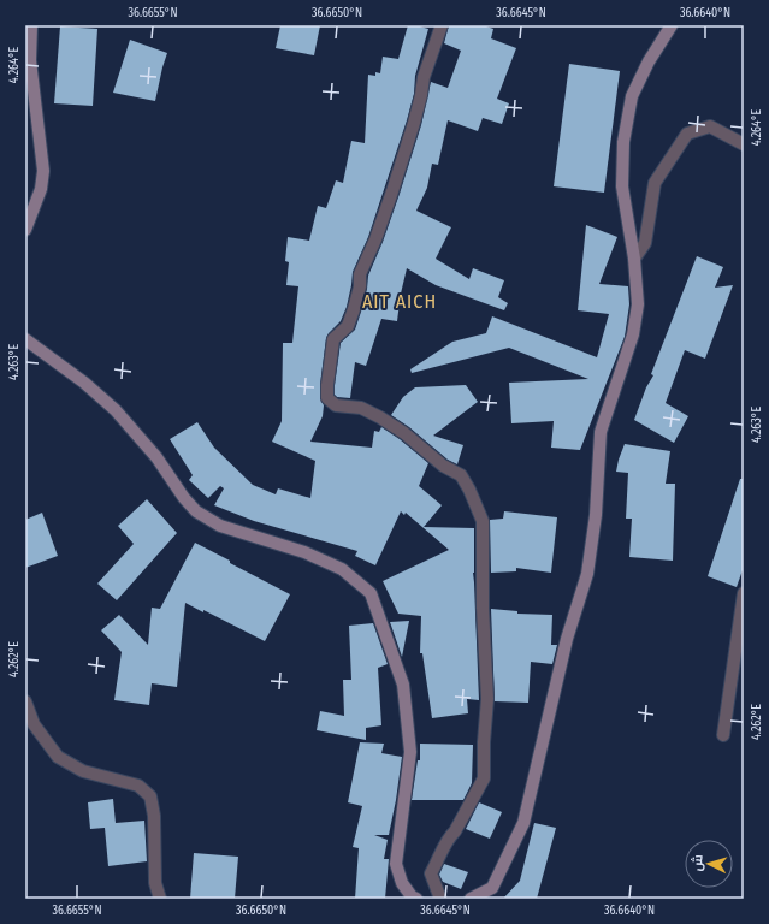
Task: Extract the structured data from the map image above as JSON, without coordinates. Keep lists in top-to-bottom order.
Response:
{
  "districts": ["AIT AICH"],
  "north": "left",
  "coordinates": [
    "36.6655°N",
    "36.6650°N",
    "36.6645°N",
    "36.6640°N",
    "4.264°E",
    "4.263°E",
    "4.262°E"
  ]
}
